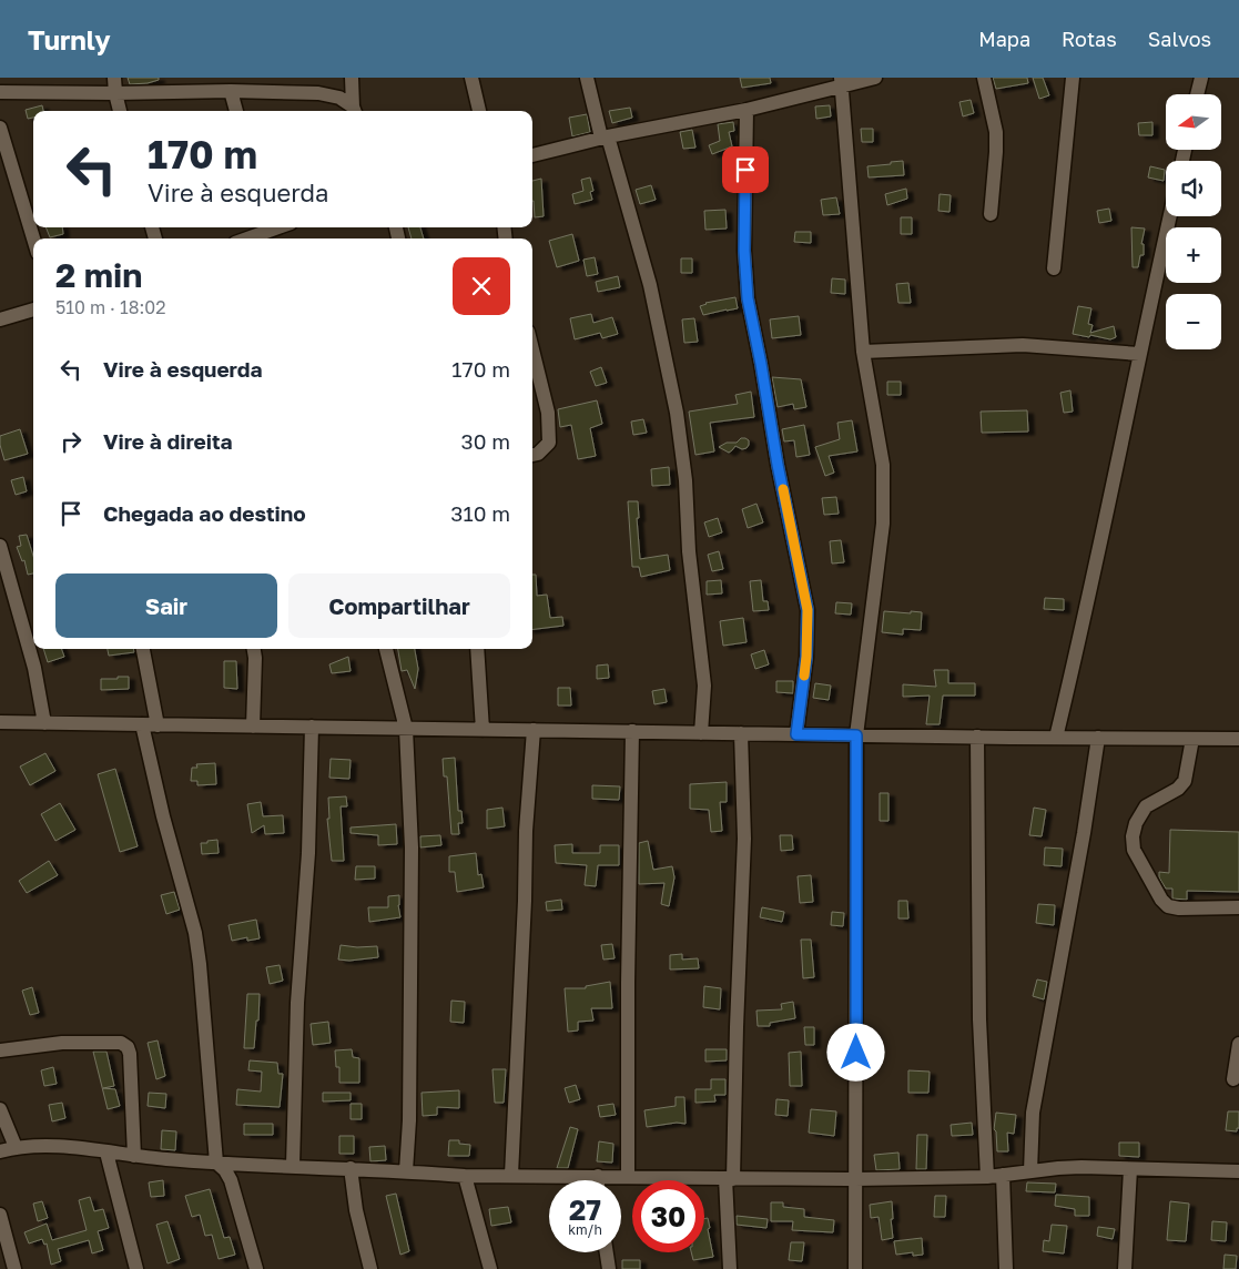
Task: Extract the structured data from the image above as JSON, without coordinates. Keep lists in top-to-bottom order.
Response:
{
  "north": "left",
  "page": {
    "header": "Turnly",
    "nav": ["Mapa", "Rotas", "Salvos"],
    "map_buttons": ["+", "−"],
    "turn": ["170 m", "Vire à esquerda"],
    "heading": ["2 min", "510 m · 18:02"],
    "list": [
      {
        "name": "Vire à esquerda",
        "value": "170 m"
      },
      {
        "name": "Vire à direita",
        "value": "30 m"
      },
      {
        "name": "Chegada ao destino",
        "value": "310 m"
      }
    ],
    "buttons": ["Sair", "Compartilhar"],
    "speed": "27 km/h",
    "limit": "30"
  }
}
